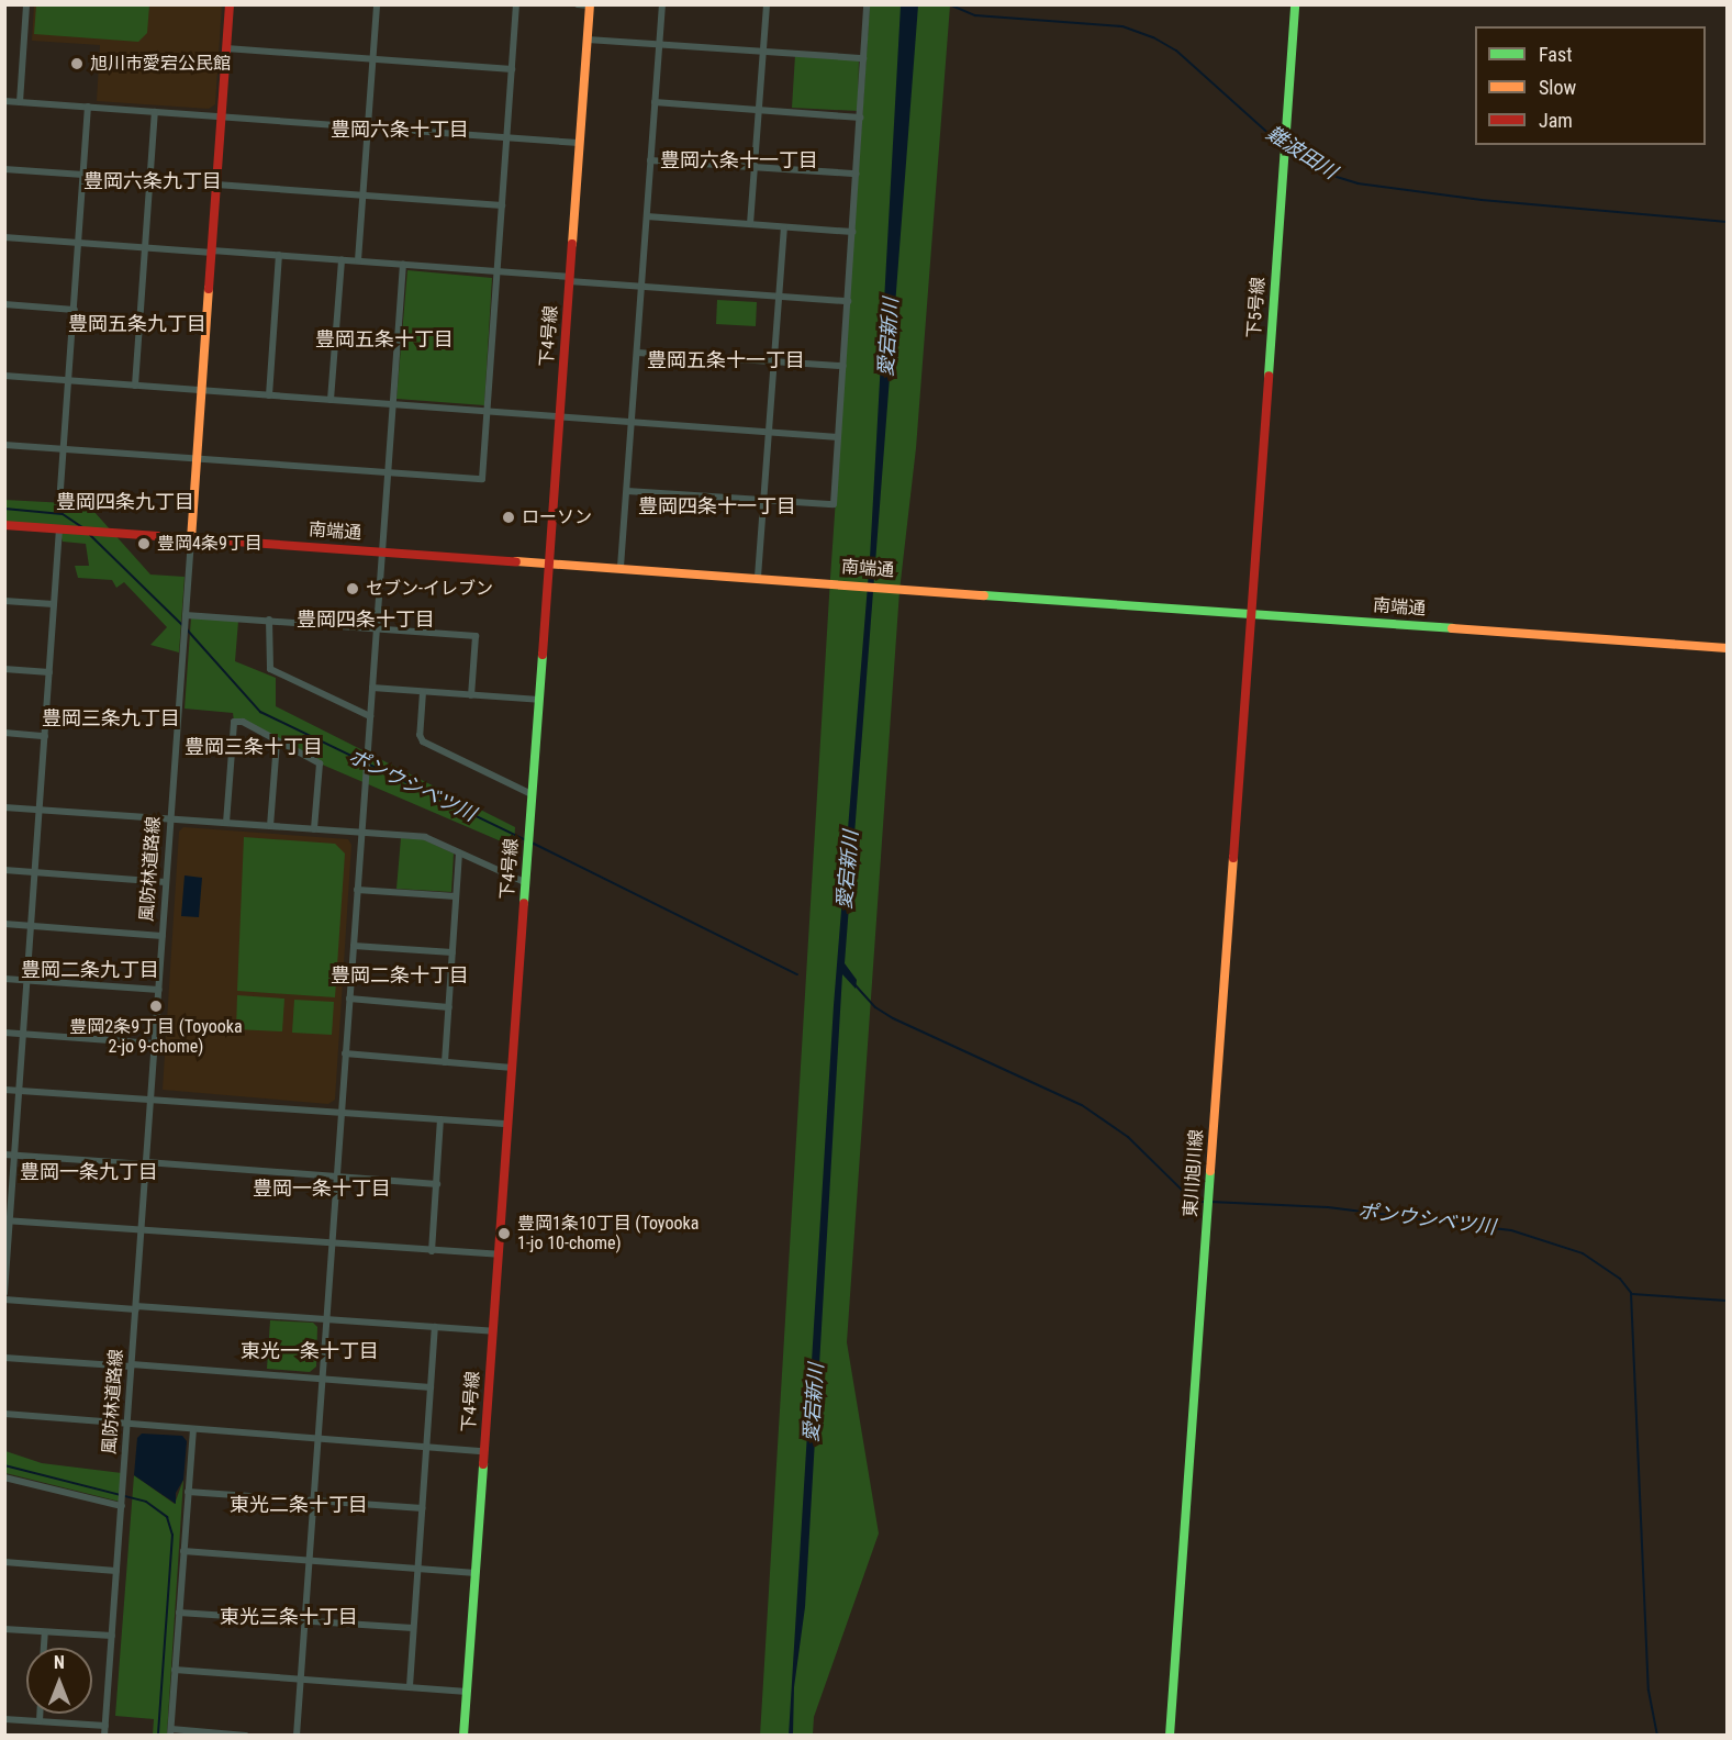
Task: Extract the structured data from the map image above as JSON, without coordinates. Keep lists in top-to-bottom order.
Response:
{
  "streets": {
    "street": [
      "下5号線",
      "下4号線",
      "南端通",
      "風防林道路線",
      "東川旭川線"
    ]
  },
  "crossings": [
    ["下5号線", "南端通"],
    ["下5号線", "東川旭川線"],
    ["下4号線", "南端通"],
    ["南端通", "風防林道路線"],
    ["南端通", "東川旭川線"]
  ],
  "districts": [
    "豊岡六条十丁目",
    "豊岡六条十一丁目",
    "豊岡六条九丁目",
    "豊岡五条九丁目",
    "豊岡五条十丁目",
    "豊岡五条十一丁目",
    "豊岡四条九丁目",
    "豊岡四条十一丁目",
    "豊岡四条十丁目",
    "豊岡三条九丁目",
    "豊岡三条十丁目",
    "豊岡二条九丁目",
    "豊岡二条十丁目",
    "豊岡一条九丁目",
    "豊岡一条十丁目",
    "東光一条十丁目",
    "東光二条十丁目",
    "東光三条十丁目"
  ],
  "water": ["難波田川", "愛宕新川", "ポンウシベツ川"],
  "places": [
    "旭川市愛宕公民館",
    "ローソン",
    "豊岡4条9丁目",
    "セブン-イレブン",
    "豊岡2条9丁目 (Toyooka 2-jo 9-chome)",
    "豊岡1条10丁目 (Toyooka 1-jo 10-chome)"
  ],
  "legend": ["Fast", "Slow", "Jam"],
  "north": "top"
}
